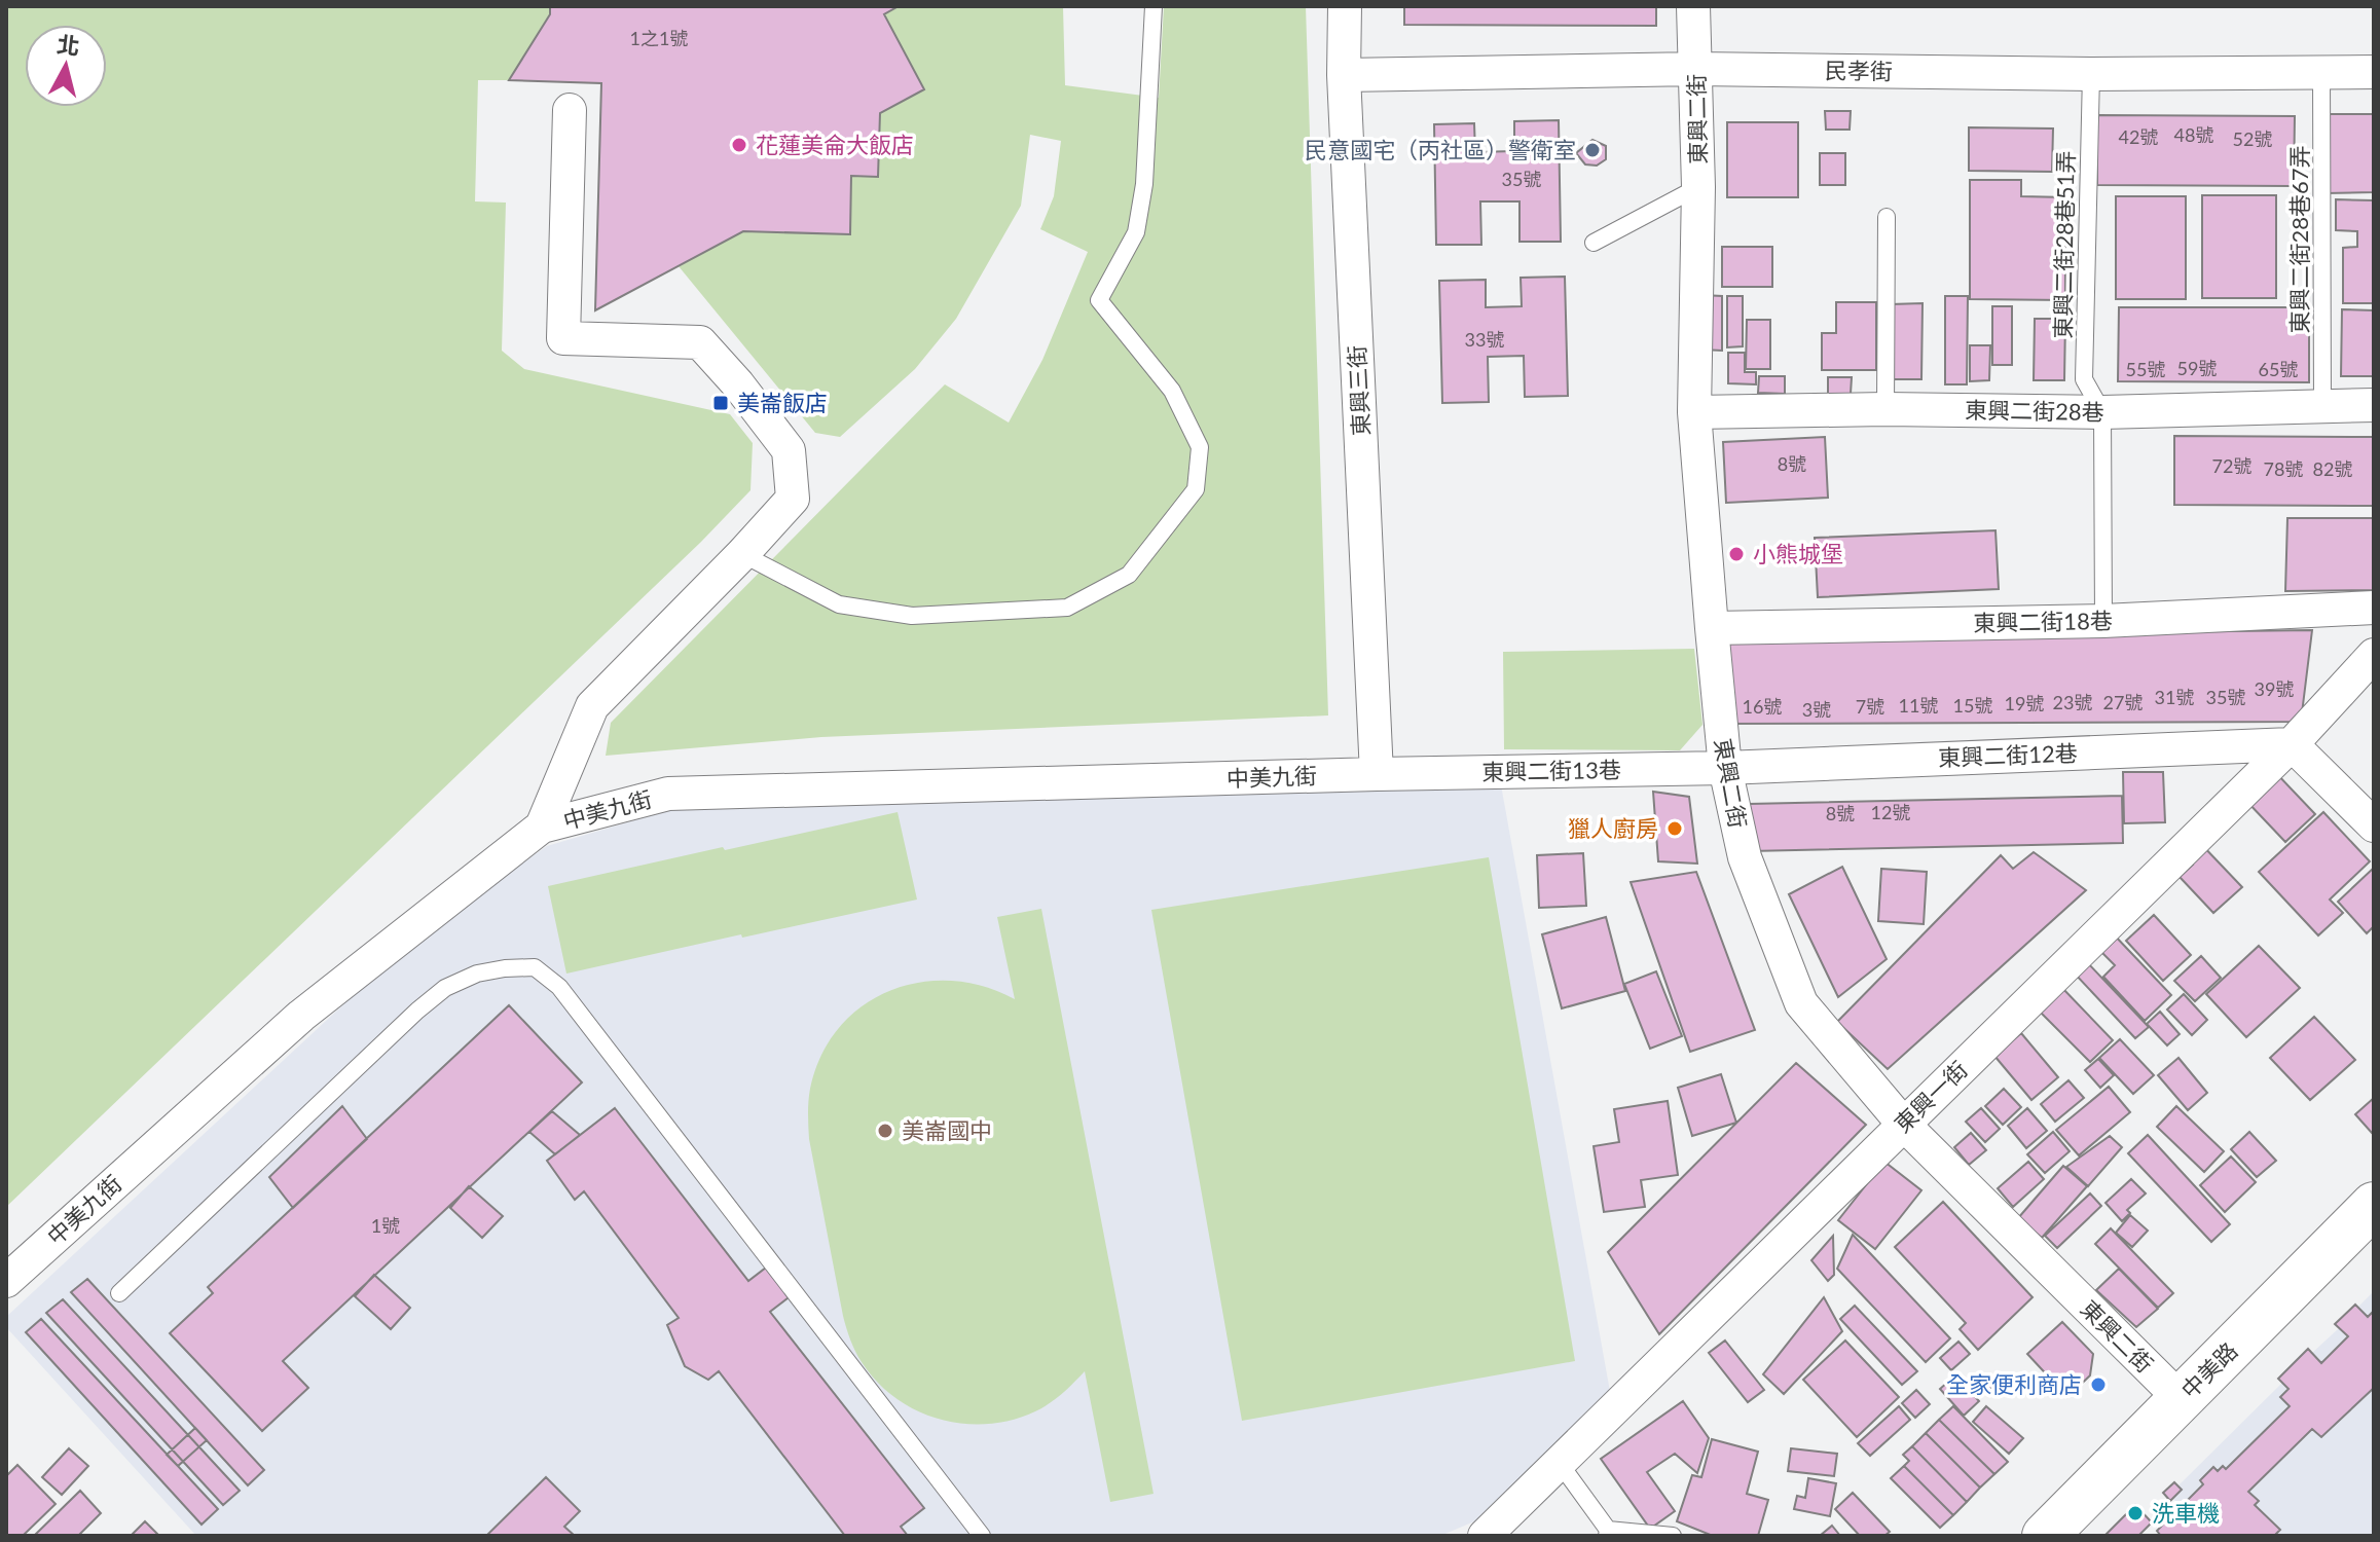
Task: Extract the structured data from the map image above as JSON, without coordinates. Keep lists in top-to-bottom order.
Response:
{
  "streets": {
    "street": [
      "民孝街",
      "東興二街",
      "東興三街",
      "東興二街28巷",
      "東興二街18巷",
      "東興二街12巷",
      "東興二街13巷",
      "中美九街",
      "東興一街",
      "中美路"
    ],
    "lane": ["東興二街28巷67弄", "東興二街28巷51弄"]
  },
  "crossings": [
    ["民孝街", "東興二街"],
    ["民孝街", "東興二街28巷67弄"],
    ["民孝街", "東興二街28巷51弄"],
    ["民孝街", "東興三街"],
    ["東興二街", "東興二街28巷"],
    ["東興二街", "東興二街18巷"],
    ["東興二街", "東興二街12巷"],
    ["東興二街", "東興二街13巷"],
    ["東興二街", "東興一街"],
    ["東興二街", "中美路"],
    ["東興二街28巷67弄", "東興二街28巷"],
    ["東興二街28巷51弄", "東興二街28巷"],
    ["東興三街", "東興二街13巷"],
    ["東興三街", "中美九街"],
    ["東興二街12巷", "東興二街13巷"],
    ["東興二街12巷", "東興一街"],
    ["東興二街13巷", "中美九街"]
  ],
  "places": {
    "other": [
      "花蓮美侖大飯店",
      "民意國宅（丙社區）警衛室",
      "小熊城堡",
      "獵人廚房",
      "美崙國中",
      "全家便利商店",
      "洗車機"
    ],
    "transit": ["美崙飯店"]
  },
  "house_numbers": [
    "1之1號",
    "48號",
    "42號",
    "52號",
    "35號",
    "33號",
    "59號",
    "55號",
    "65號",
    "8號",
    "72號",
    "78號",
    "82號",
    "39號",
    "31號",
    "35號",
    "23號",
    "27號",
    "19號",
    "11號",
    "15號",
    "16號",
    "7號",
    "3號",
    "12號",
    "8號",
    "1號"
  ],
  "north": "top"
}
